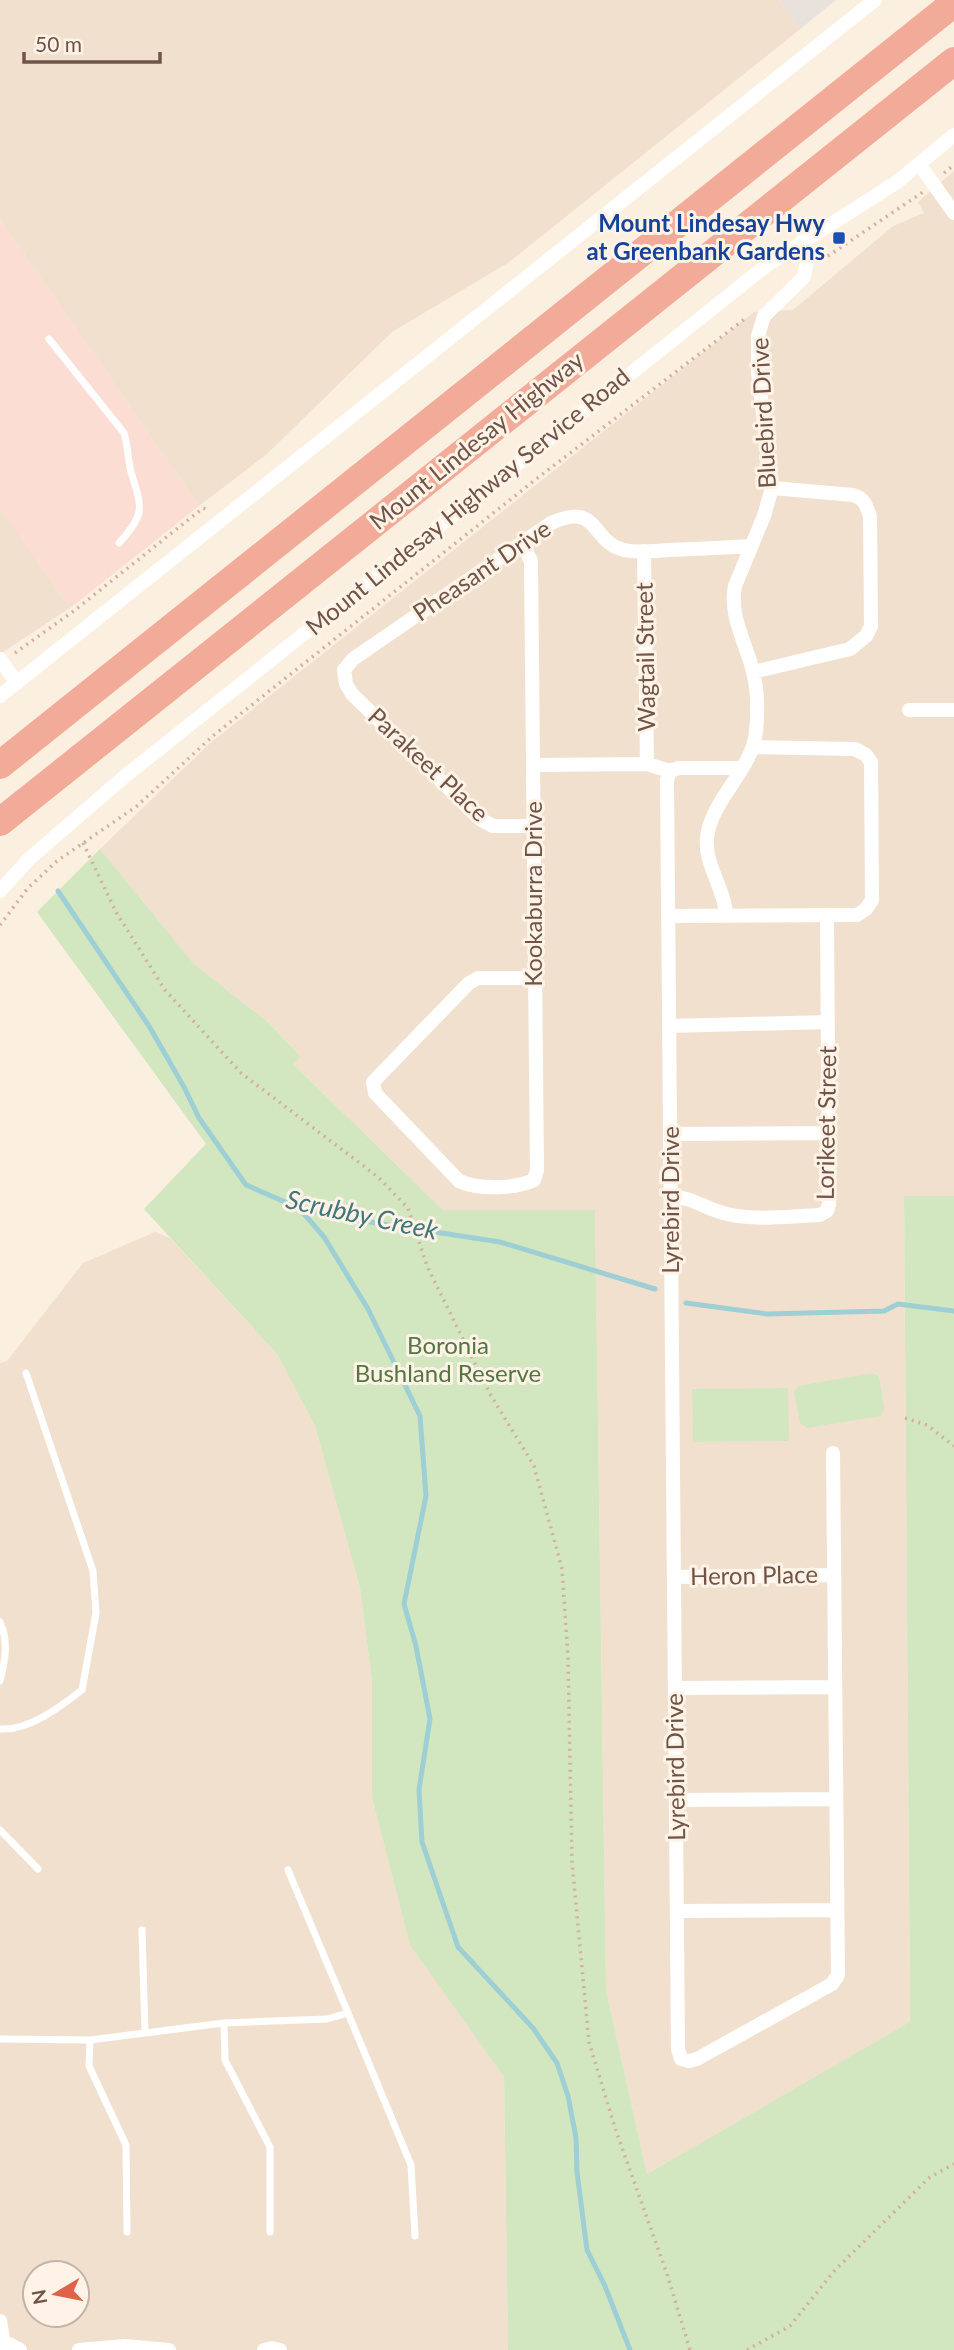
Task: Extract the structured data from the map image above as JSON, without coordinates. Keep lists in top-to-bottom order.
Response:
{
  "streets": {
    "highway": ["Mount Lindesay Highway"],
    "street": [
      "Bluebird Drive",
      "Mount Lindesay Highway Service Road",
      "Pheasant Drive",
      "Wagtail Street",
      "Parakeet Place",
      "Kookaburra Drive",
      "Lorikeet Street",
      "Lyrebird Drive",
      "Heron Place"
    ]
  },
  "crossings": [
    ["Bluebird Drive", "Pheasant Drive"],
    ["Bluebird Drive", "Lorikeet Street"],
    ["Pheasant Drive", "Wagtail Street"],
    ["Pheasant Drive", "Parakeet Place"],
    ["Pheasant Drive", "Kookaburra Drive"],
    ["Parakeet Place", "Kookaburra Drive"],
    ["Lorikeet Street", "Lyrebird Drive"],
    ["Lyrebird Drive", "Heron Place"]
  ],
  "water": ["Scrubby Creek"],
  "parks": ["Boronia Bushland Reserve"],
  "places": {
    "transit": ["Mount Lindesay Hwy at Greenbank Gardens"]
  },
  "scale_bar": "50 m",
  "north": "left"
}
